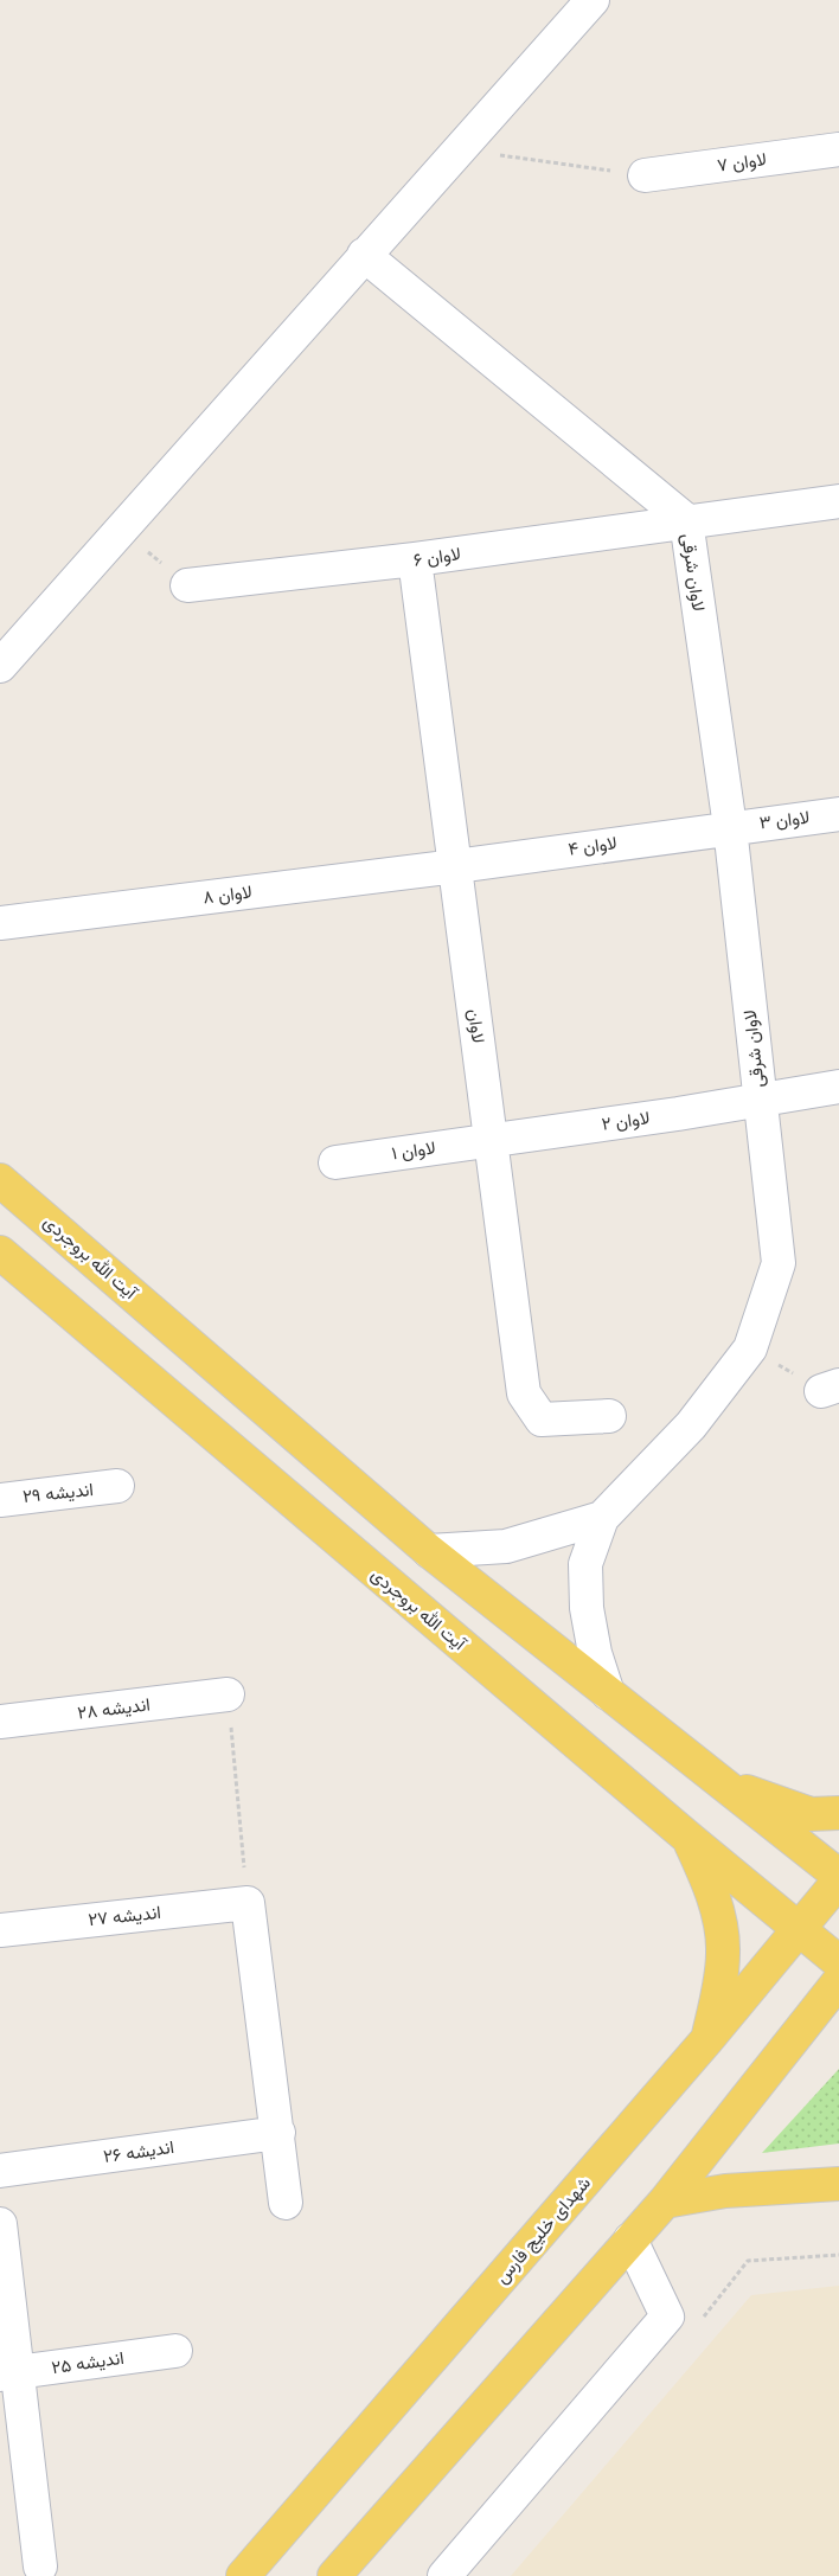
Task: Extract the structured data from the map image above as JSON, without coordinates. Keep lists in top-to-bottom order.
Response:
{
  "streets": {
    "main road": ["آیت الله بروجردی", "شهدای خلیج فارس"],
    "street": [
      "لاوان ۷",
      "لاوان ۶",
      "لاوان شرقی",
      "لاوان ۳",
      "لاوان ۴",
      "لاوان ۸",
      "لاوان",
      "لاوان ۲",
      "لاوان ۱",
      "اندیشه ۲۹",
      "اندیشه ۲۸",
      "اندیشه ۲۷",
      "اندیشه ۲۶",
      "اندیشه ۲۵"
    ]
  },
  "crossings": [
    ["لاوان ۶", "لاوان شرقی"],
    ["لاوان ۶", "لاوان"],
    ["لاوان شرقی", "لاوان ۳"],
    ["لاوان شرقی", "لاوان ۴"],
    ["لاوان شرقی", "لاوان ۲"],
    ["لاوان ۳", "لاوان ۴"],
    ["لاوان ۴", "لاوان ۸"],
    ["لاوان ۴", "لاوان"],
    ["لاوان ۸", "لاوان"],
    ["لاوان", "لاوان ۲"],
    ["لاوان", "لاوان ۱"],
    ["لاوان ۲", "لاوان ۱"],
    ["آیت الله بروجردی", "شهدای خلیج فارس"]
  ]
}
